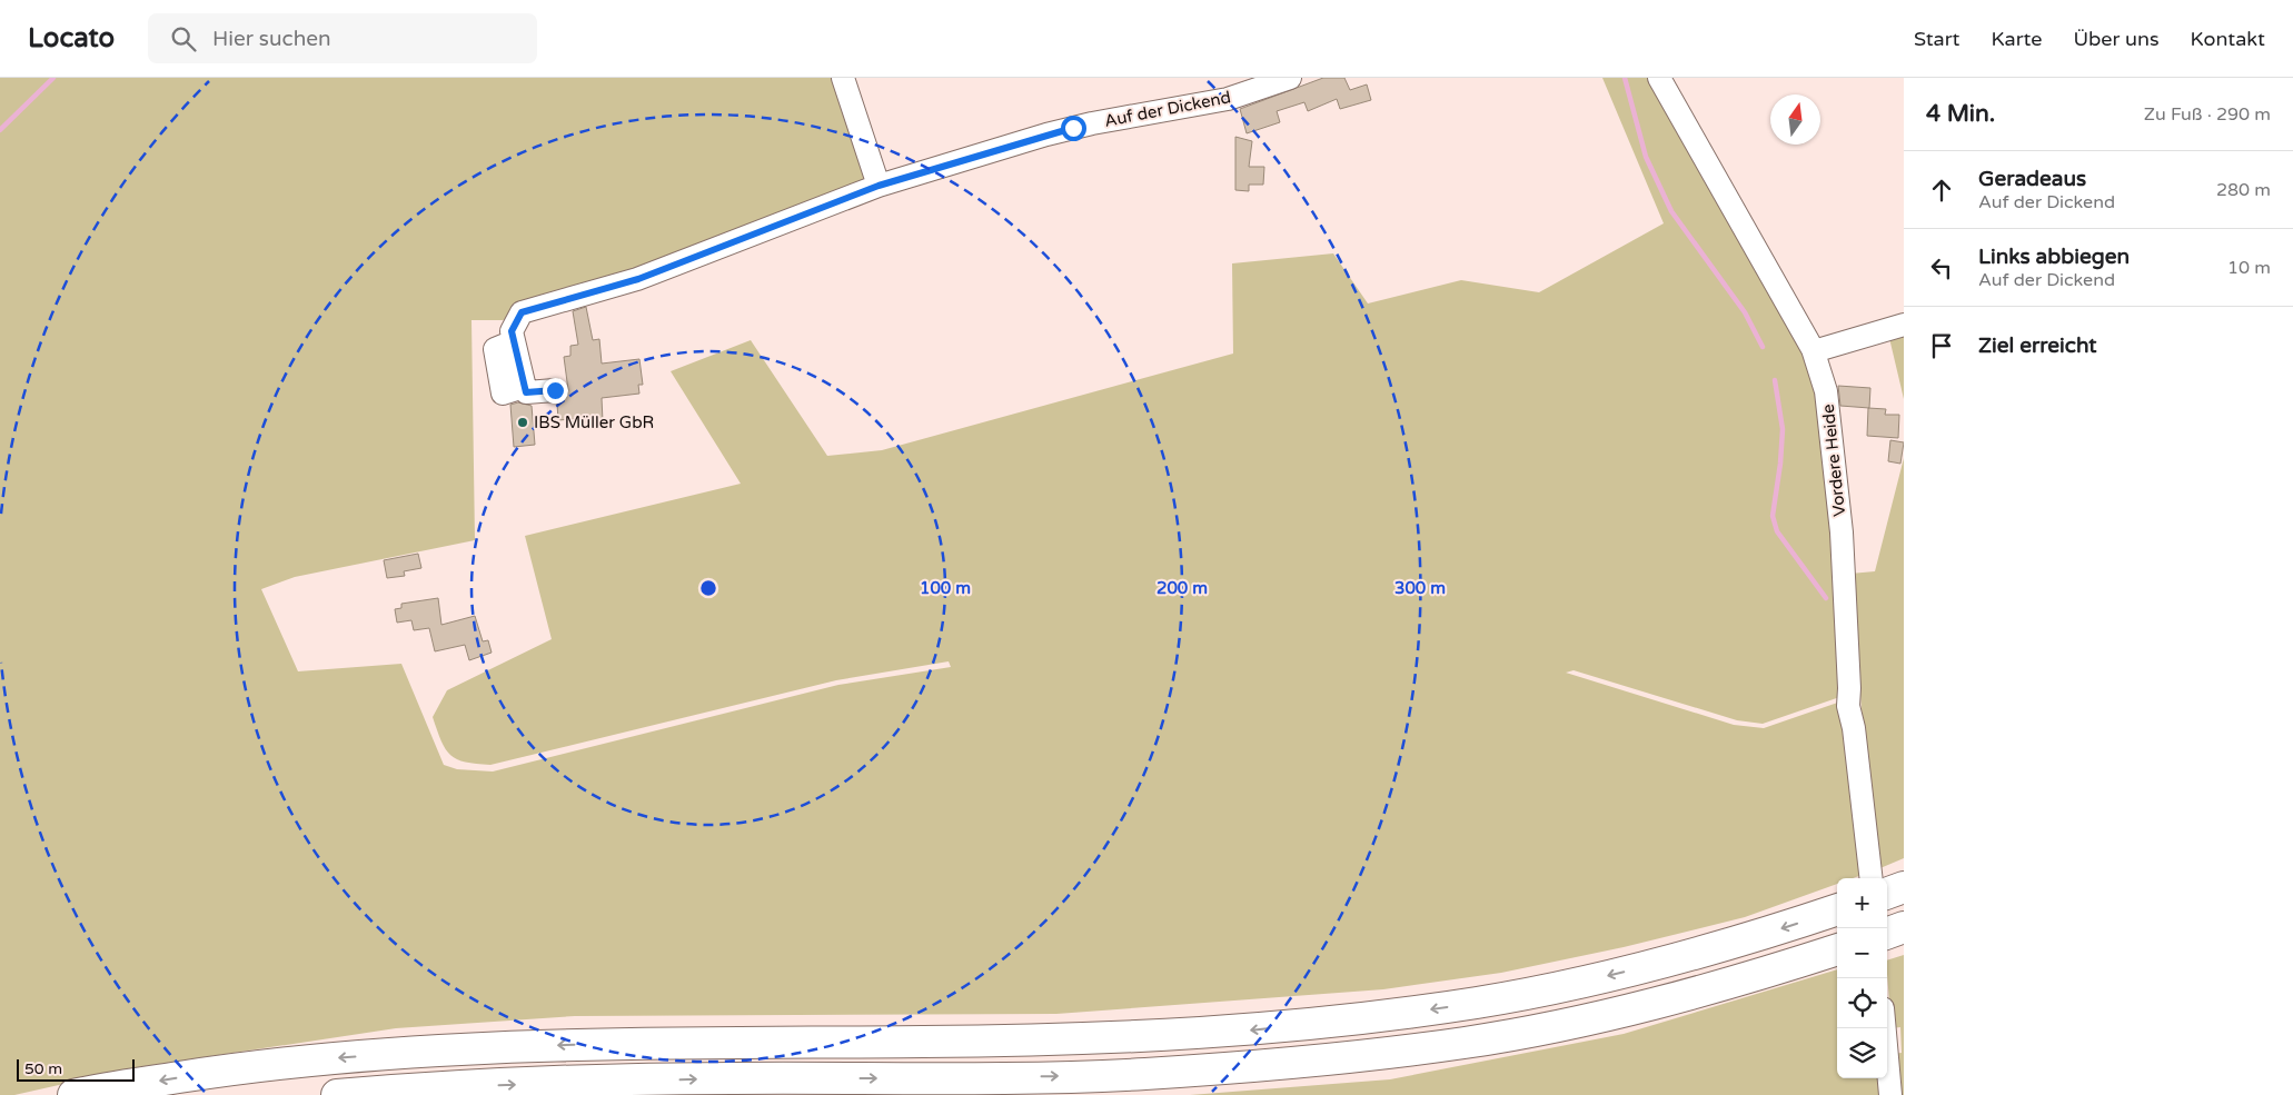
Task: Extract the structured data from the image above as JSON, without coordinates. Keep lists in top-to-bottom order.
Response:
{
  "streets": {
    "street": ["Auf der Dickend", "Vordere Heide"]
  },
  "places": ["IBS Müller GbR"],
  "scale_bar": "50 m",
  "north": "top",
  "page": {
    "header": "Locato",
    "search": "Hier suchen",
    "nav": [
      "Start",
      "Karte",
      "Über uns",
      "Kontakt"
    ],
    "heading": ["4 Min.", "Zu Fuß · 290 m"],
    "list": [
      ["Geradeaus", "Auf der Dickend", "280 m"],
      ["Links abbiegen", "Auf der Dickend", "10 m"],
      "Ziel erreicht"
    ],
    "map_buttons": ["+", "−"],
    "scale": "50 m"
  },
  "rings": ["100 m", "200 m", "300 m"]
}
